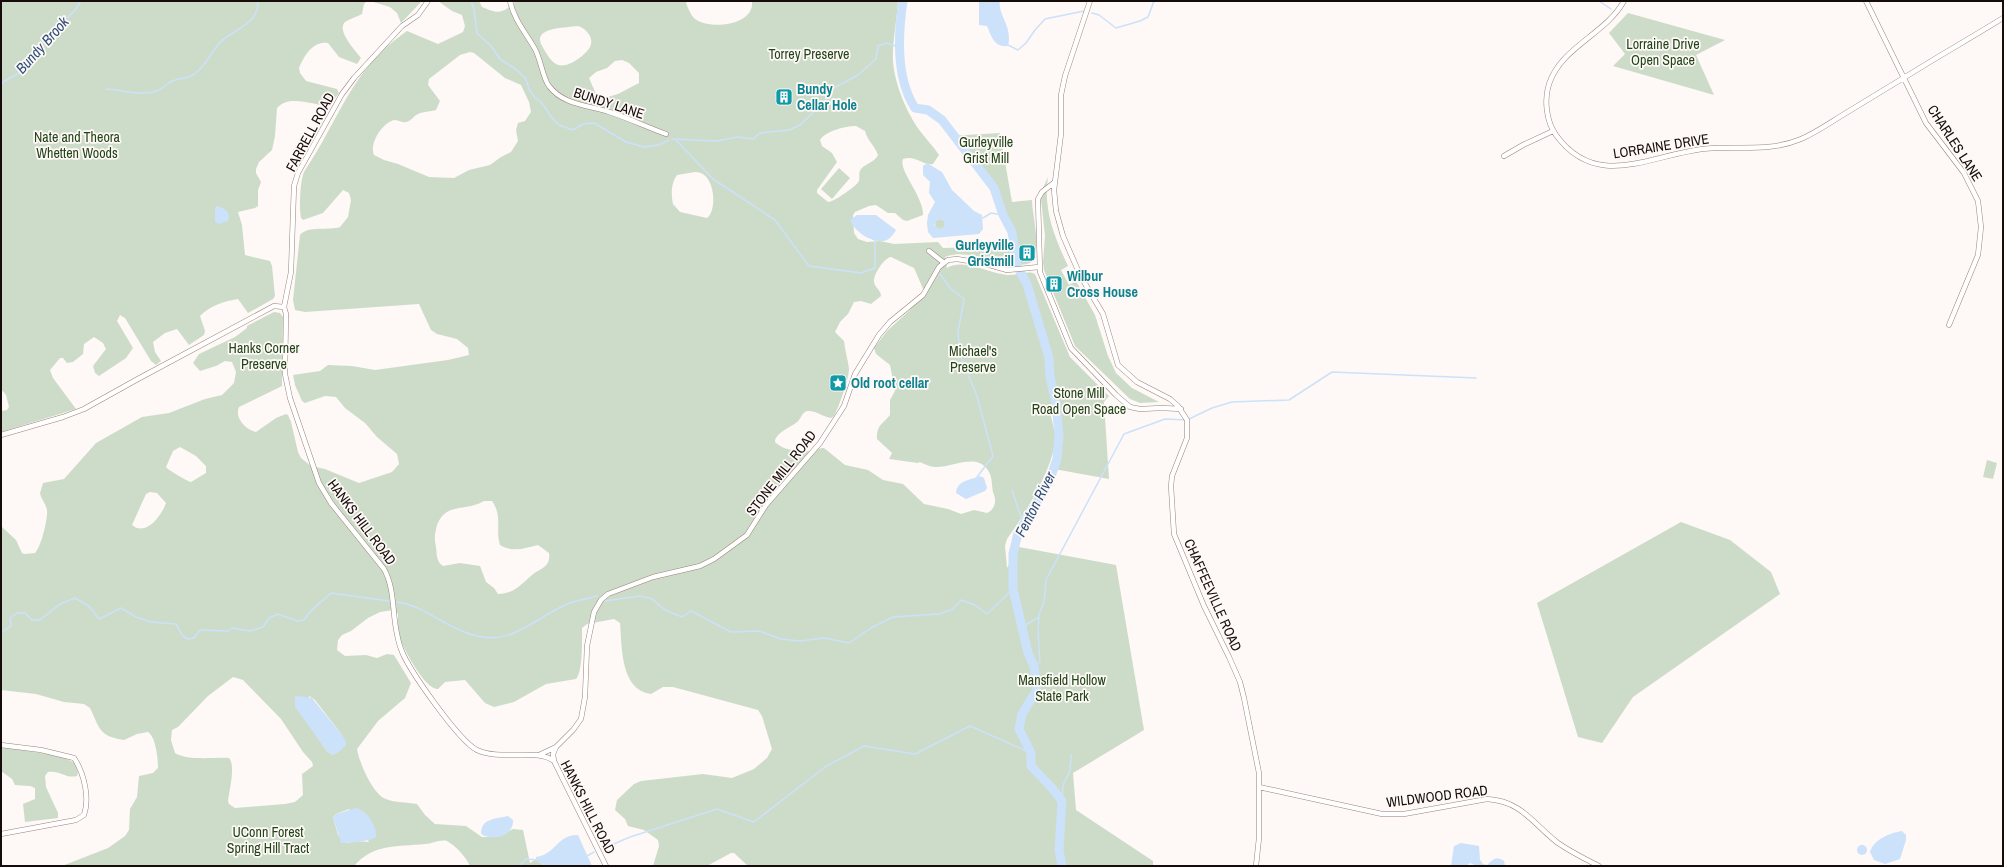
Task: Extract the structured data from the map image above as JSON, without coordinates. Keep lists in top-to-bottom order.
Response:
{
  "streets": {
    "street": [
      "BUNDY LANE",
      "FARRELL ROAD",
      "CHARLES LANE",
      "LORRAINE DRIVE",
      "STONE MILL ROAD",
      "HANKS HILL ROAD",
      "CHAFFEEVILLE ROAD",
      "WILDWOOD ROAD"
    ]
  },
  "crossings": [
    ["FARRELL ROAD", "HANKS HILL ROAD"],
    ["CHARLES LANE", "LORRAINE DRIVE"],
    ["STONE MILL ROAD", "HANKS HILL ROAD"],
    ["CHAFFEEVILLE ROAD", "WILDWOOD ROAD"]
  ],
  "water": ["Bundy Brook", "Fenton River"],
  "parks": [
    "Lorraine Drive Open Space",
    "Torrey Preserve",
    "Nate and Theora Whetten Woods",
    "Gurleyville Grist Mill",
    "Hanks Corner Preserve",
    "Michael's Preserve",
    "Stone Mill Road Open Space",
    "Mansfield Hollow State Park",
    "UConn Forest Spring Hill Tract"
  ],
  "places": {
    "building": ["Bundy Cellar Hole", "Gurleyville Gristmill", "Wilbur Cross House"],
    "place": ["Old root cellar"]
  }
}
